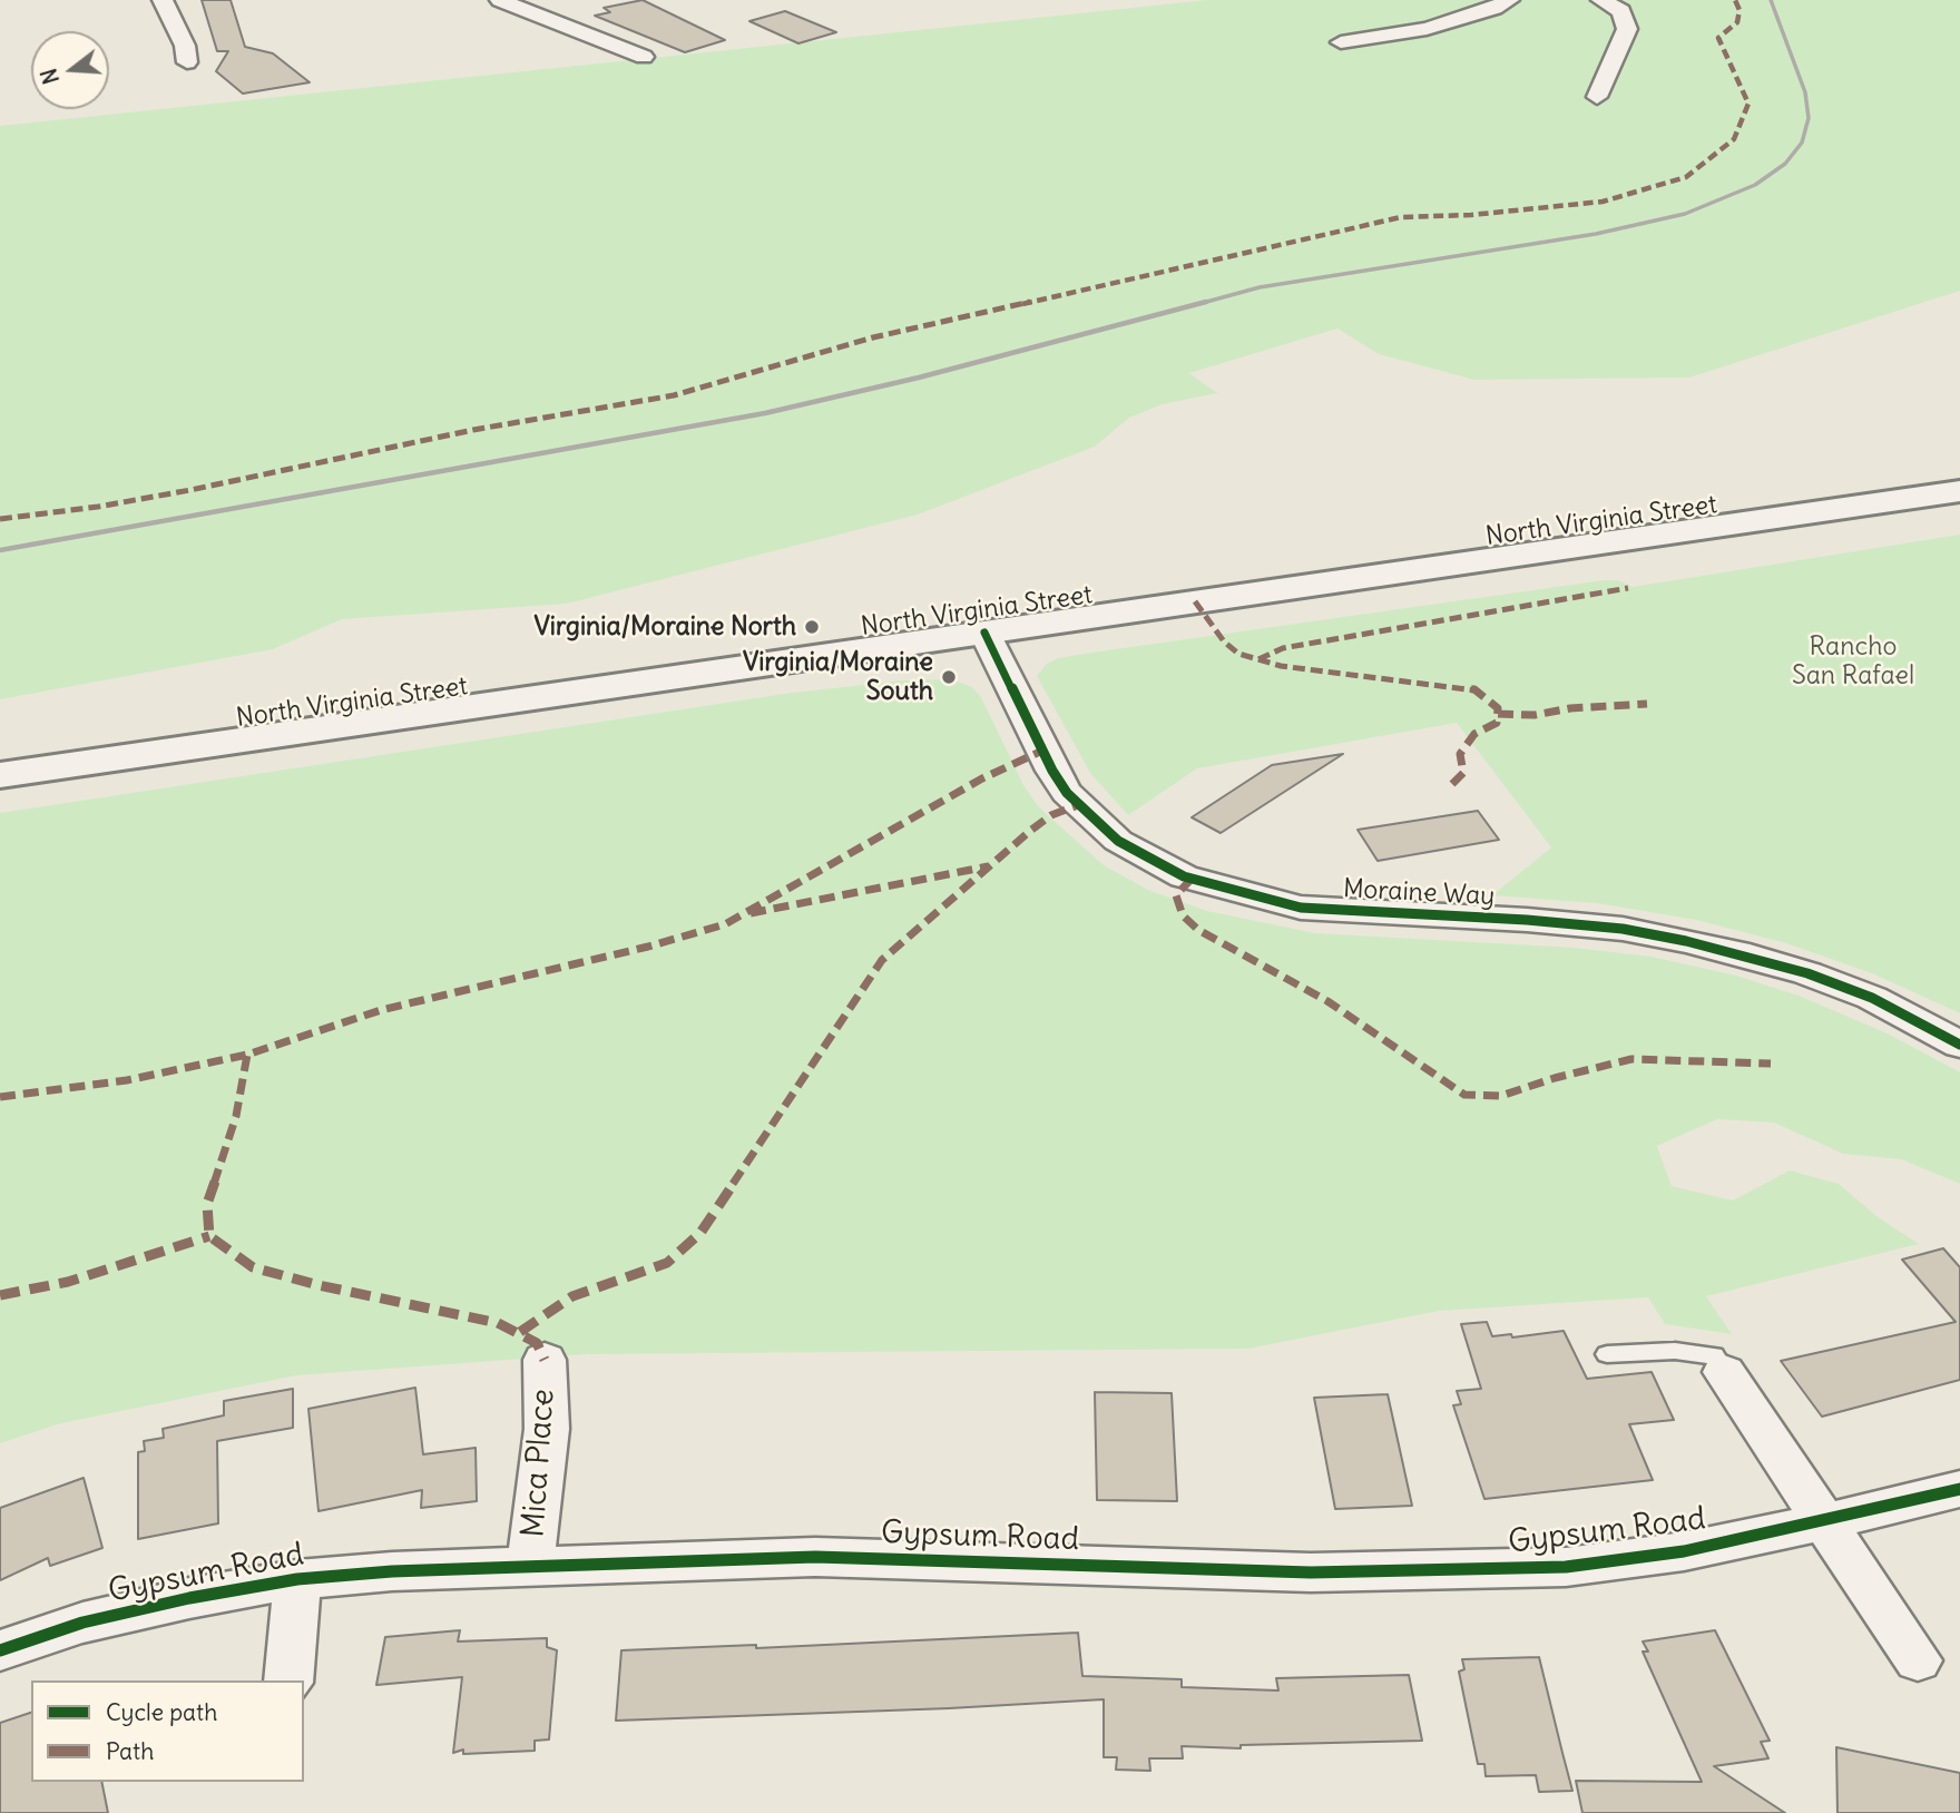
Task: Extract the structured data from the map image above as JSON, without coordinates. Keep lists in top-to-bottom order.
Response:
{
  "streets": {
    "main road": ["North Virginia Street"],
    "street": ["Moraine Way", "Mica Place", "Gypsum Road"]
  },
  "crossings": [
    ["North Virginia Street", "Moraine Way"],
    ["Mica Place", "Gypsum Road"]
  ],
  "parks": ["Rancho San Rafael"],
  "places": ["Virginia/Moraine North", "Virginia/Moraine South"],
  "legend": ["Cycle path", "Path"],
  "north": "left"
}
